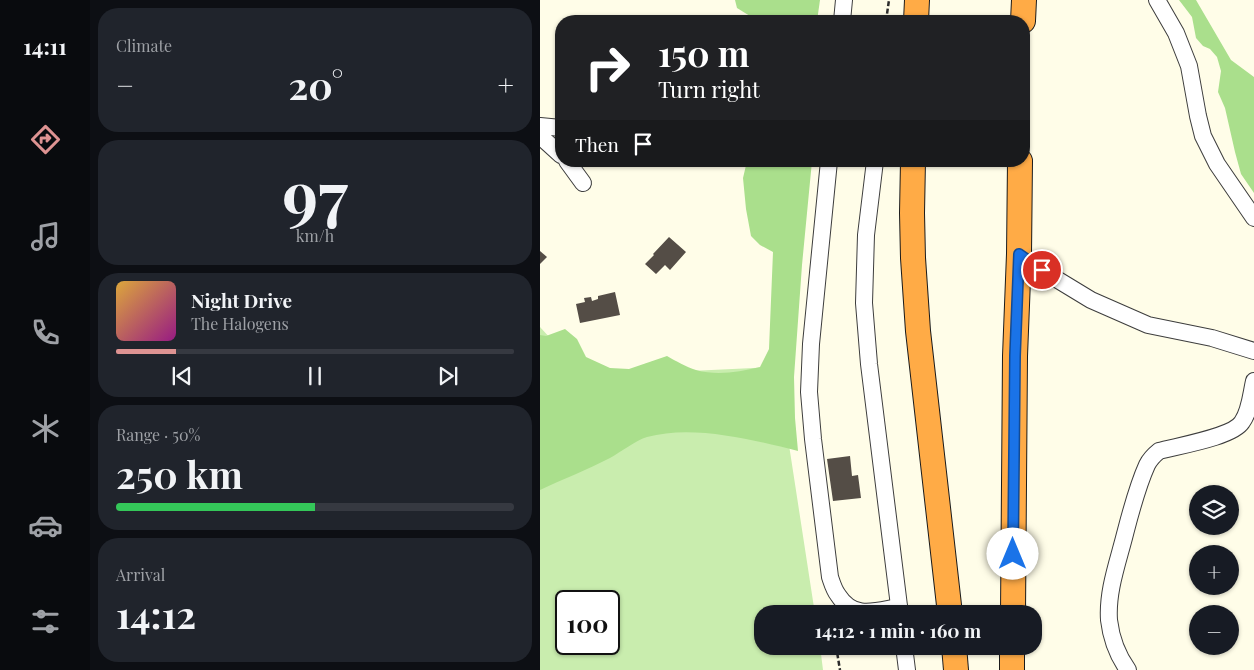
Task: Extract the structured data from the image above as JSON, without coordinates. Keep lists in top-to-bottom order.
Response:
{
  "page": {
    "tabs": "14:11",
    "tile": [
      "Climate",
      ["97", "km/h"],
      ["Range · 50%", "250 km"],
      ["Arrival", "14:12"]
    ],
    "turn": ["150 m", "Turn right"],
    "heat": ["−", "20°", "+"],
    "then": "Then",
    "song": ["Night Drive", "The Halogens"],
    "map_buttons": ["+", "−"],
    "limit": "100",
    "trip": "14:12 · 1 min · 160 m"
  }
}
